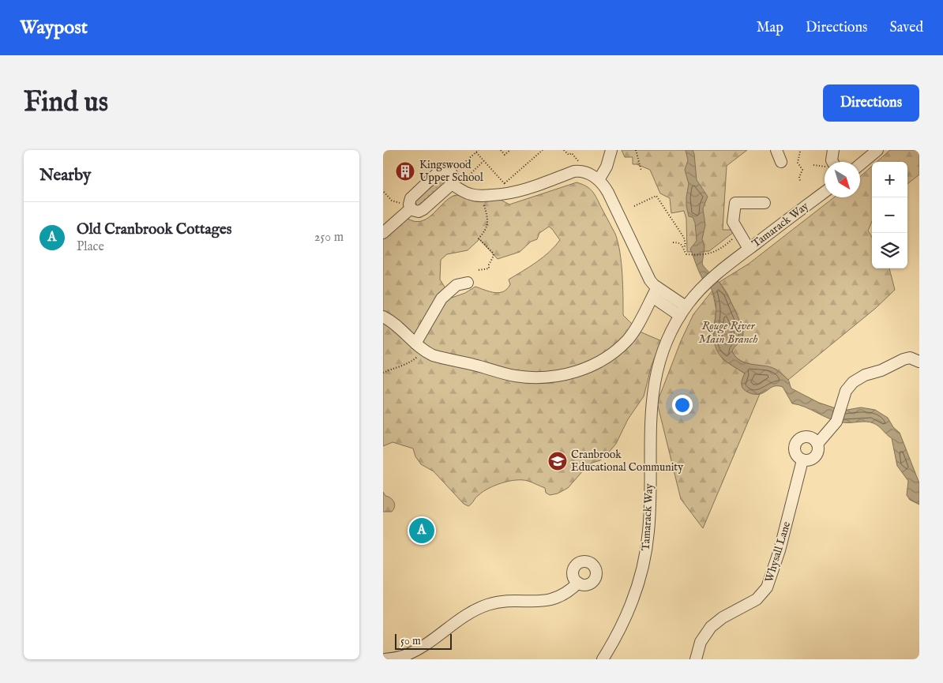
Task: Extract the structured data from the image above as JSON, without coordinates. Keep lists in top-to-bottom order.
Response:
{
  "streets": {
    "street": ["Tamarack Way", "Whysall Lane"]
  },
  "water": ["Rouge River Main Branch"],
  "places": {
    "building": ["Kingswood Upper School"],
    "school or university": ["Cranbrook Educational Community"]
  },
  "scale_bar": "50 m",
  "north": "bottom right",
  "page": {
    "header": "Waypost",
    "nav": ["Map", "Directions", "Saved"],
    "buttons": "Directions",
    "title": "Find us",
    "heading": "Nearby",
    "map_buttons": ["+", "−"],
    "list": [
      {
        "mark": "A",
        "name": "Old Cranbrook Cottages",
        "note": "Place",
        "value": "250 m"
      }
    ],
    "pins": "A",
    "scale": "50 m"
  }
}
